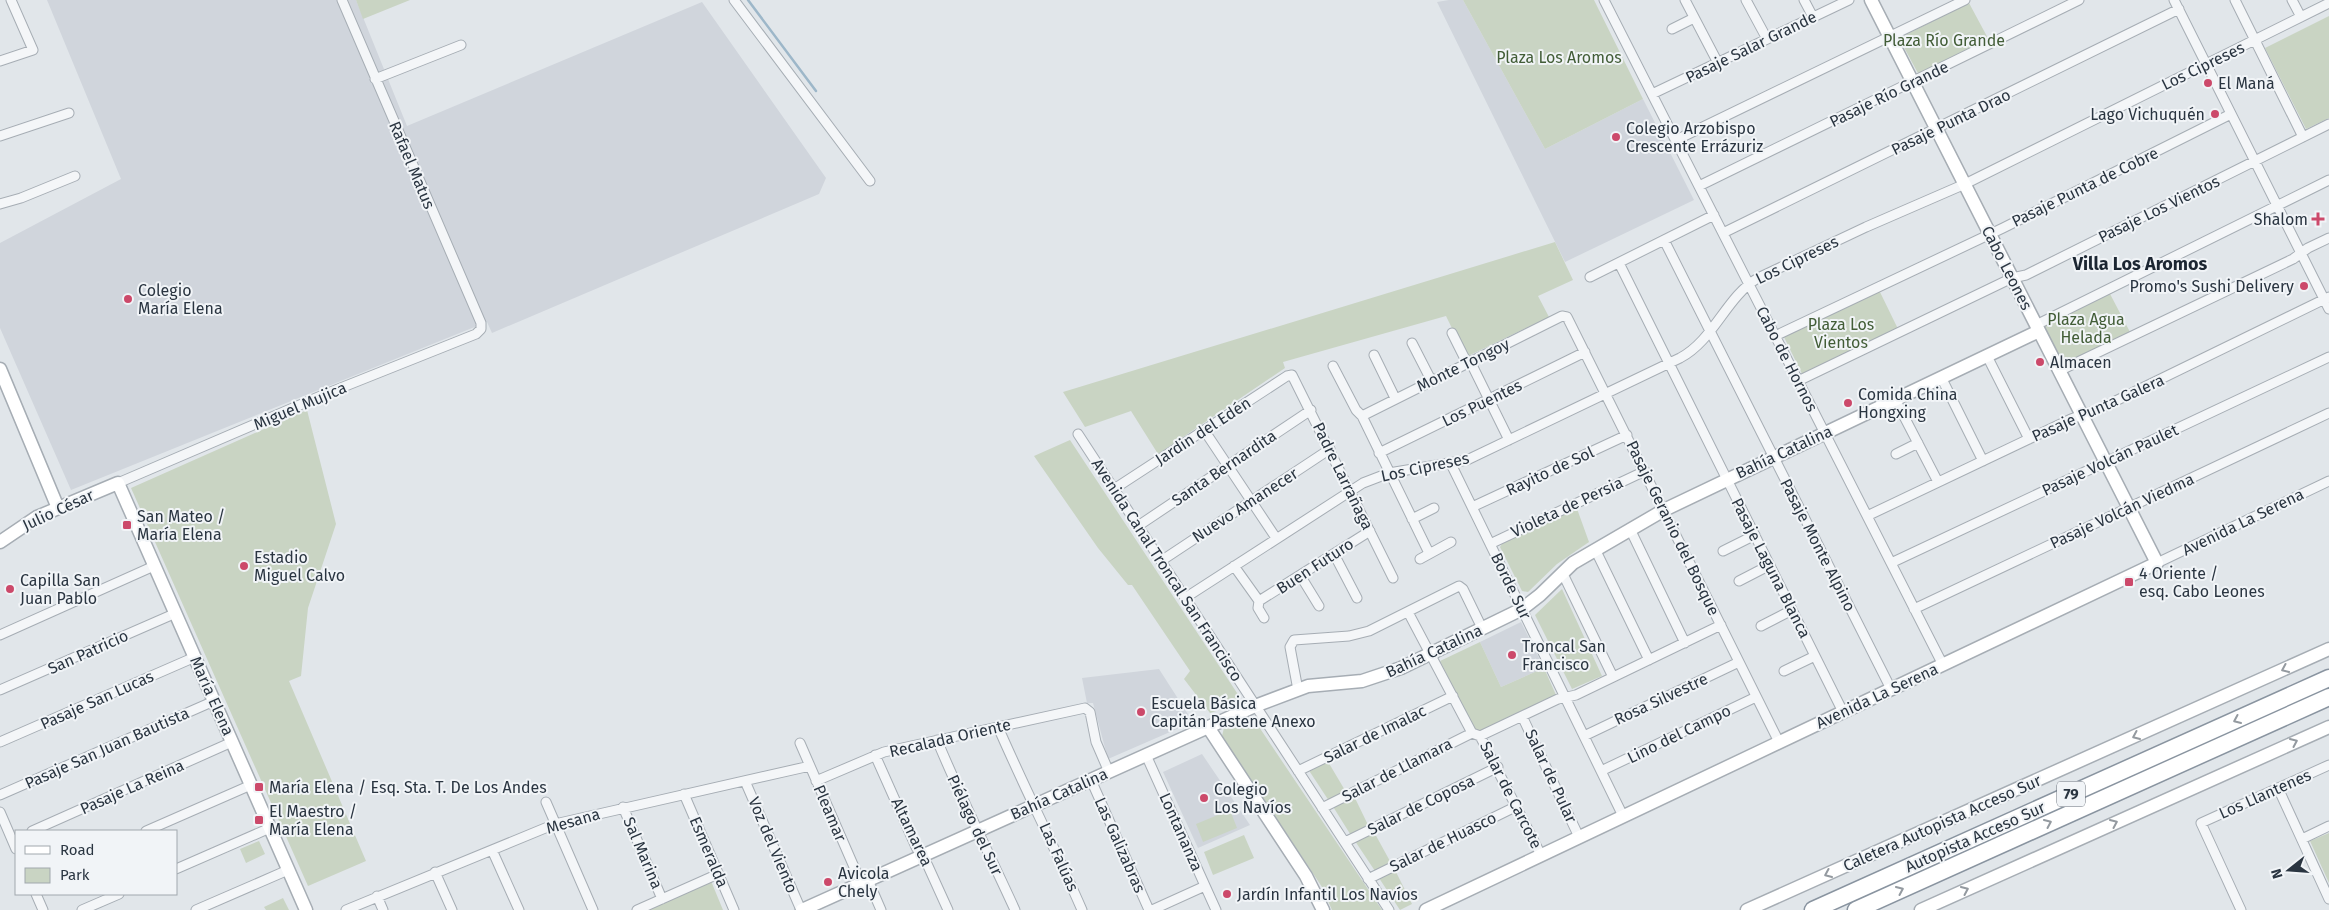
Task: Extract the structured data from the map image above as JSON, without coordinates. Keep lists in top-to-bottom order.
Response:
{
  "streets": {
    "highway": ["79", "Autopista Acceso Sur"],
    "street": [
      "Pasaje Salar Grande",
      "Los Cipreses",
      "Pasaje Río Grande",
      "Pasaje Punta Drao",
      "Rafael Matus",
      "Pasaje Punta de Cobre",
      "Pasaje Los Vientos",
      "Cabo Leones",
      "Cabo de Hornos",
      "Monte Tongoy",
      "Los Puentes",
      "Miguel Mujica",
      "Pasaje Punta Galera",
      "Jardin del Edén",
      "Bahía Catalina",
      "Pasaje Volcán Paulet",
      "Santa Bernardita",
      "Rayito de Sol",
      "Padre Larrañaga",
      "Nuevo Amanecer",
      "Violeta de Persia",
      "Julio César",
      "Pasaje Volcán Viedma",
      "Avenida La Serena",
      "Pasaje Geranio del Bosque",
      "Pasaje Monte Alpino",
      "Buen Futuro",
      "Pasaje Laguna Blanca",
      "Avenida Canal Troncal San Francisco",
      "Borde Sur",
      "San Patricio",
      "María Elena",
      "Rosa Silvestre",
      "Pasaje San Lucas",
      "Salar de Imalac",
      "Lino del Campo",
      "Recalada Oriente",
      "Pasaje San Juan Bautista",
      "Salar de Llamara",
      "Salar de Pular",
      "Pasaje La Reina",
      "Los Llantenes",
      "Salar de Carcote",
      "Salar de Coposa",
      "Pleamar",
      "Mesana",
      "Caletera Autopista Acceso Sur",
      "Piélago del Sur",
      "Altamarea",
      "Lontananza",
      "Salar de Huasco",
      "Voz del Viento",
      "Las Galizabras",
      "Esmeralda",
      "Sal Marina",
      "Las Falúas"
    ]
  },
  "crossings": [
    ["Pasaje Salar Grande", "Cabo de Hornos"],
    ["Los Cipreses", "Cabo Leones"],
    ["Los Cipreses", "Cabo de Hornos"],
    ["Los Cipreses", "Padre Larrañaga"],
    ["Los Cipreses", "Pasaje Geranio del Bosque"],
    ["Los Cipreses", "Pasaje Monte Alpino"],
    ["Los Cipreses", "Pasaje Laguna Blanca"],
    ["Los Cipreses", "Avenida Canal Troncal San Francisco"],
    ["Los Cipreses", "Borde Sur"],
    ["Pasaje Río Grande", "Cabo Leones"],
    ["Pasaje Río Grande", "Cabo de Hornos"],
    ["Pasaje Punta Drao", "Cabo Leones"],
    ["Pasaje Punta Drao", "Cabo de Hornos"],
    ["Rafael Matus", "Miguel Mujica"],
    ["Pasaje Punta de Cobre", "Cabo Leones"],
    ["Pasaje Punta de Cobre", "Cabo de Hornos"],
    ["Pasaje Los Vientos", "Cabo Leones"],
    ["Pasaje Los Vientos", "Cabo de Hornos"],
    ["Cabo Leones", "Pasaje Punta Galera"],
    ["Cabo Leones", "Bahía Catalina"],
    ["Cabo Leones", "Pasaje Volcán Paulet"],
    ["Cabo Leones", "Pasaje Volcán Viedma"],
    ["Cabo Leones", "Avenida La Serena"],
    ["Cabo de Hornos", "Pasaje Punta Galera"],
    ["Cabo de Hornos", "Bahía Catalina"],
    ["Cabo de Hornos", "Pasaje Volcán Paulet"],
    ["Cabo de Hornos", "Pasaje Volcán Viedma"],
    ["Cabo de Hornos", "Avenida La Serena"],
    ["Monte Tongoy", "Pasaje Geranio del Bosque"],
    ["Los Puentes", "Pasaje Geranio del Bosque"],
    ["Miguel Mujica", "Julio César"],
    ["Miguel Mujica", "María Elena"],
    ["Jardin del Edén", "Padre Larrañaga"],
    ["Jardin del Edén", "Avenida Canal Troncal San Francisco"],
    ["Bahía Catalina", "Pasaje Geranio del Bosque"],
    ["Bahía Catalina", "Pasaje Monte Alpino"],
    ["Bahía Catalina", "Pasaje Laguna Blanca"],
    ["Bahía Catalina", "Avenida Canal Troncal San Francisco"],
    ["Bahía Catalina", "Borde Sur"],
    ["Bahía Catalina", "Recalada Oriente"],
    ["Bahía Catalina", "Salar de Carcote"],
    ["Bahía Catalina", "Pleamar"],
    ["Bahía Catalina", "Piélago del Sur"],
    ["Bahía Catalina", "Altamarea"],
    ["Bahía Catalina", "Lontananza"],
    ["Bahía Catalina", "Voz del Viento"],
    ["Bahía Catalina", "Las Galizabras"],
    ["Bahía Catalina", "Las Falúas"],
    ["Santa Bernardita", "Padre Larrañaga"],
    ["Santa Bernardita", "Avenida Canal Troncal San Francisco"],
    ["Rayito de Sol", "Pasaje Geranio del Bosque"],
    ["Rayito de Sol", "Borde Sur"],
    ["Padre Larrañaga", "Nuevo Amanecer"],
    ["Padre Larrañaga", "Buen Futuro"],
    ["Nuevo Amanecer", "Avenida Canal Troncal San Francisco"],
    ["Violeta de Persia", "Pasaje Geranio del Bosque"],
    ["Violeta de Persia", "Borde Sur"],
    ["Julio César", "María Elena"],
    ["Avenida La Serena", "Pasaje Geranio del Bosque"],
    ["Avenida La Serena", "Pasaje Monte Alpino"],
    ["Avenida La Serena", "Pasaje Laguna Blanca"],
    ["Avenida La Serena", "Borde Sur"],
    ["Avenida La Serena", "Salar de Pular"],
    ["Avenida La Serena", "Salar de Carcote"],
    ["Pasaje Geranio del Bosque", "Rosa Silvestre"],
    ["Pasaje Geranio del Bosque", "Lino del Campo"],
    ["Pasaje Geranio del Bosque", "Salar de Llamara"],
    ["Avenida Canal Troncal San Francisco", "Salar de Imalac"],
    ["Avenida Canal Troncal San Francisco", "Salar de Llamara"],
    ["Avenida Canal Troncal San Francisco", "Salar de Coposa"],
    ["Avenida Canal Troncal San Francisco", "Salar de Huasco"],
    ["Borde Sur", "Rosa Silvestre"],
    ["Borde Sur", "Lino del Campo"],
    ["Borde Sur", "Salar de Llamara"],
    ["San Patricio", "María Elena"],
    ["María Elena", "Pasaje San Lucas"],
    ["María Elena", "Pasaje San Juan Bautista"],
    ["María Elena", "Pasaje La Reina"],
    ["Salar de Imalac", "Salar de Carcote"],
    ["Recalada Oriente", "Pleamar"],
    ["Recalada Oriente", "Piélago del Sur"],
    ["Recalada Oriente", "Altamarea"],
    ["Recalada Oriente", "Las Falúas"],
    ["Salar de Llamara", "Salar de Pular"],
    ["Salar de Llamara", "Salar de Carcote"],
    ["Salar de Carcote", "Salar de Coposa"],
    ["Salar de Carcote", "Salar de Huasco"],
    ["Pleamar", "Mesana"],
    ["Mesana", "Voz del Viento"],
    ["Mesana", "Esmeralda"],
    ["Mesana", "Sal Marina"]
  ],
  "districts": ["Villa Los Aromos"],
  "parks": [
    "Plaza Río Grande",
    "Plaza Los Aromos",
    "Plaza Agua Helada",
    "Plaza Los Vientos"
  ],
  "places": {
    "other": [
      "El Maná",
      "Lago Vichuquén",
      "Colegio Arzobispo Crescente Errázuriz",
      "Promo's Sushi Delivery",
      "Colegio María Elena",
      "Almacen",
      "Comida China Hongxing",
      "Estadio Miguel Calvo",
      "Capilla San Juan Pablo",
      "Troncal San Francisco",
      "Escuela Básica Capitán Pastene Anexo",
      "Colegio Los Navíos",
      "Avicola Chely",
      "Jardín Infantil Los Navíos"
    ],
    "health": ["Shalom"],
    "transit": [
      "San Mateo / María Elena",
      "4 Oriente / esq. Cabo Leones",
      "María Elena / Esq. Sta. T. De Los Andes",
      "El Maestro / María Elena"
    ]
  },
  "legend": ["Road", "Park"],
  "north": "left"
}
